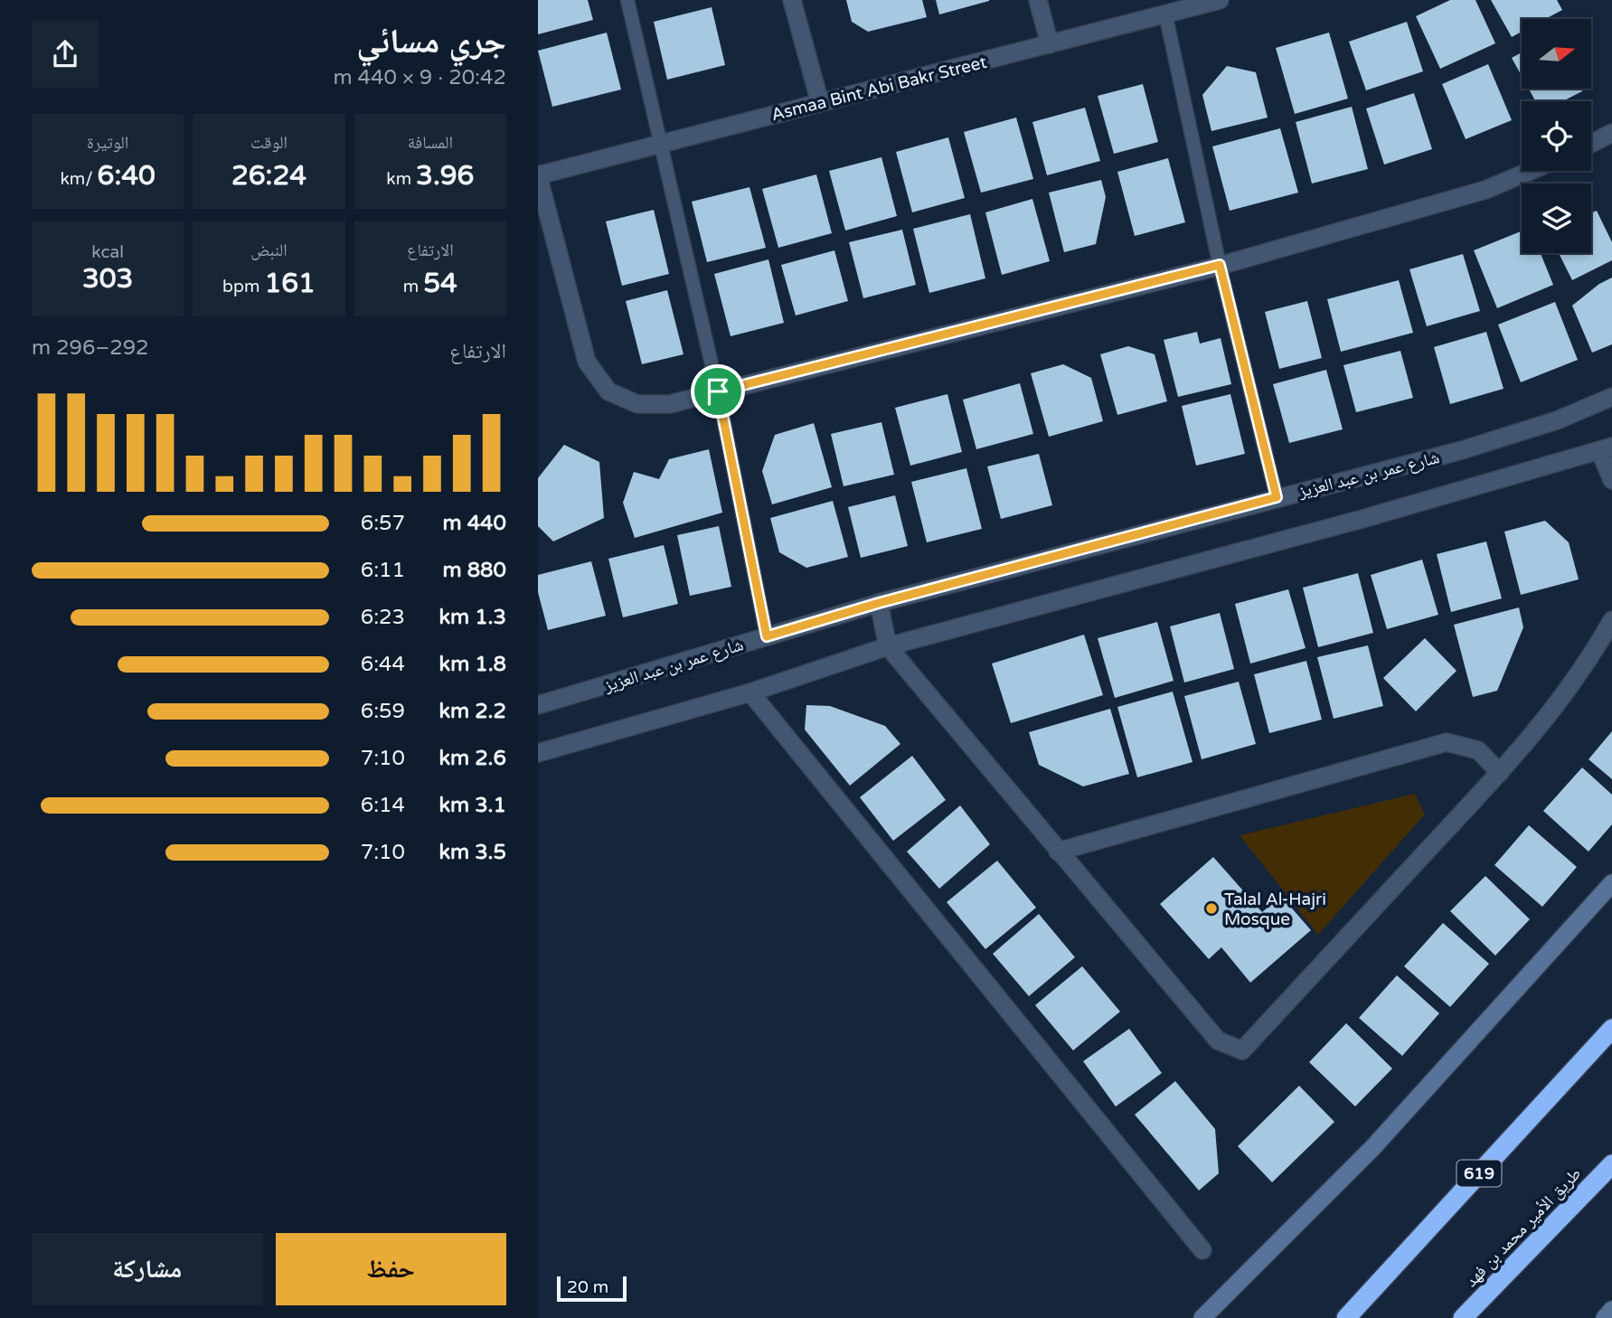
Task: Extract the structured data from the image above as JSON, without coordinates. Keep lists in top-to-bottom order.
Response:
{
  "streets": {
    "highway": ["619", "طريق الأمير محمد بن فهد"],
    "street": ["Asmaa Bint Abi Bakr Street", "شارع عمر بن عبد العزيز"]
  },
  "places": ["Talal Al-Hajri Mosque"],
  "scale_bar": "20 m",
  "north": "right",
  "page": {
    "heading": ["جري مسائي", "20:42 · 9 × 440 m"],
    "stats": [
      ["المسافة", "3.96 km"],
      ["الوقت", "26:24"],
      ["الوتيرة", "6:40 /km"],
      ["الارتفاع", "54 m"],
      ["النبض", "161 bpm"],
      ["kcal", "303"]
    ],
    "chart": ["الارتفاع", "292–296 m"],
    "list": [
      {
        "name": "440 m",
        "note": "6:57"
      },
      {
        "name": "880 m",
        "note": "6:11"
      },
      {
        "name": "1.3 km",
        "note": "6:23"
      },
      {
        "name": "1.8 km",
        "note": "6:44"
      },
      {
        "name": "2.2 km",
        "note": "6:59"
      },
      {
        "name": "2.6 km",
        "note": "7:10"
      },
      {
        "name": "3.1 km",
        "note": "6:14"
      },
      {
        "name": "3.5 km",
        "note": "7:10"
      }
    ],
    "buttons": ["حفظ", "مشاركة"],
    "scale": "20 m"
  }
}
